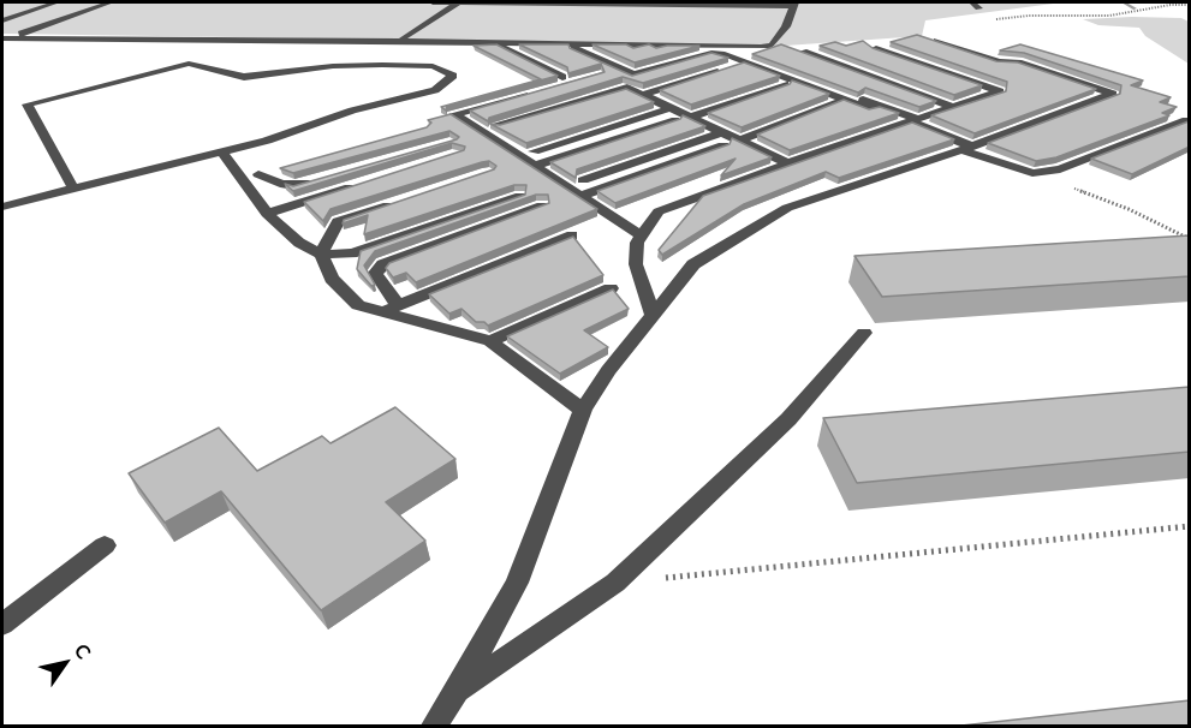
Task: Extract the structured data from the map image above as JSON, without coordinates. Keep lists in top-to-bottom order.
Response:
{
  "north": "top right"
}
